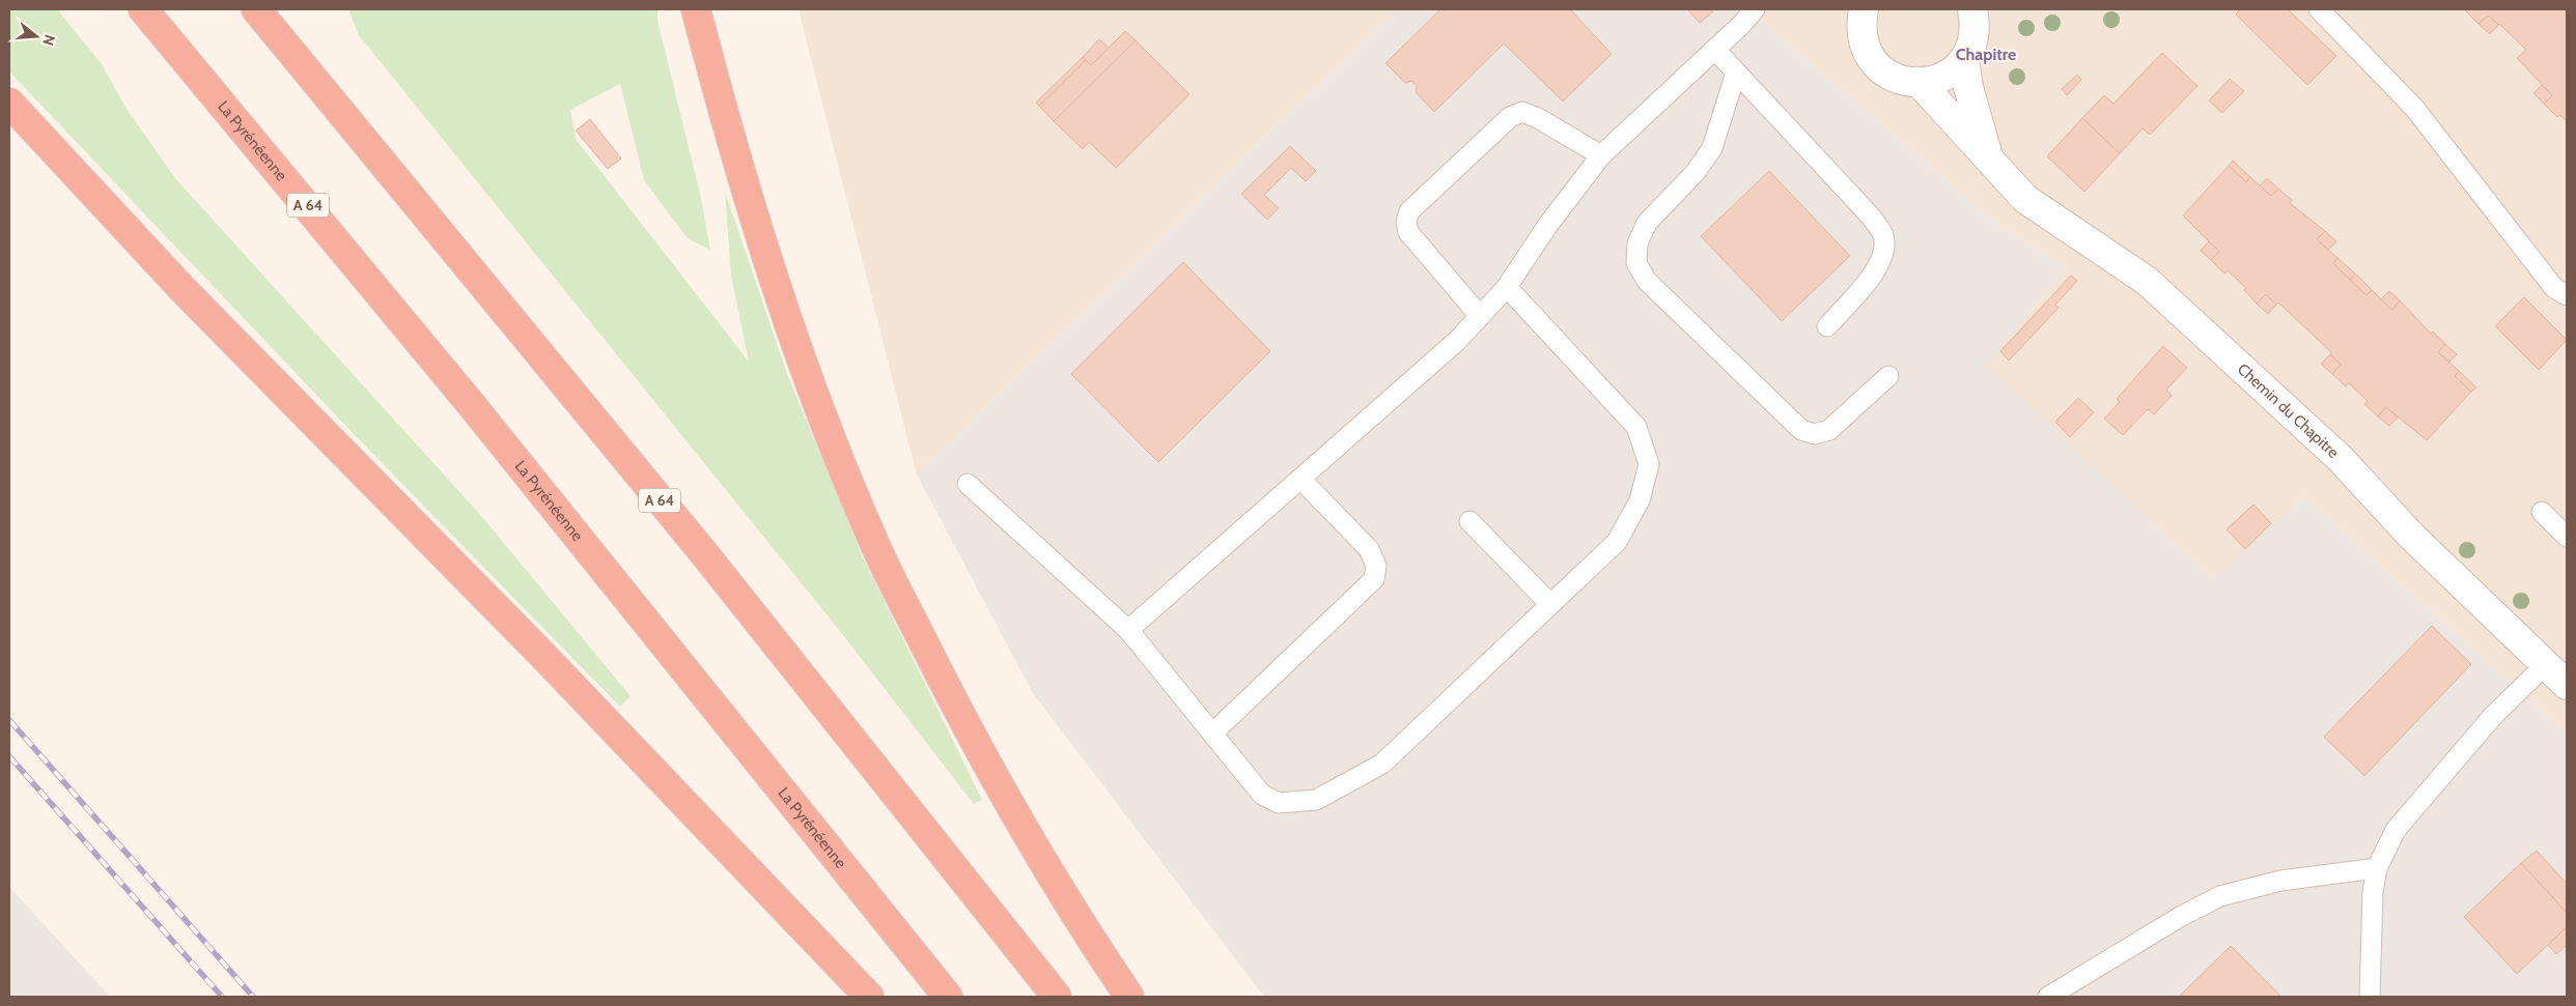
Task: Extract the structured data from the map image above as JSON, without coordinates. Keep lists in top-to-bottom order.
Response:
{
  "streets": {
    "highway": ["La Pyrénéenne", "A 64"],
    "street": ["Chemin du Chapitre"]
  },
  "districts": ["Chapitre"],
  "north": "right"
}
